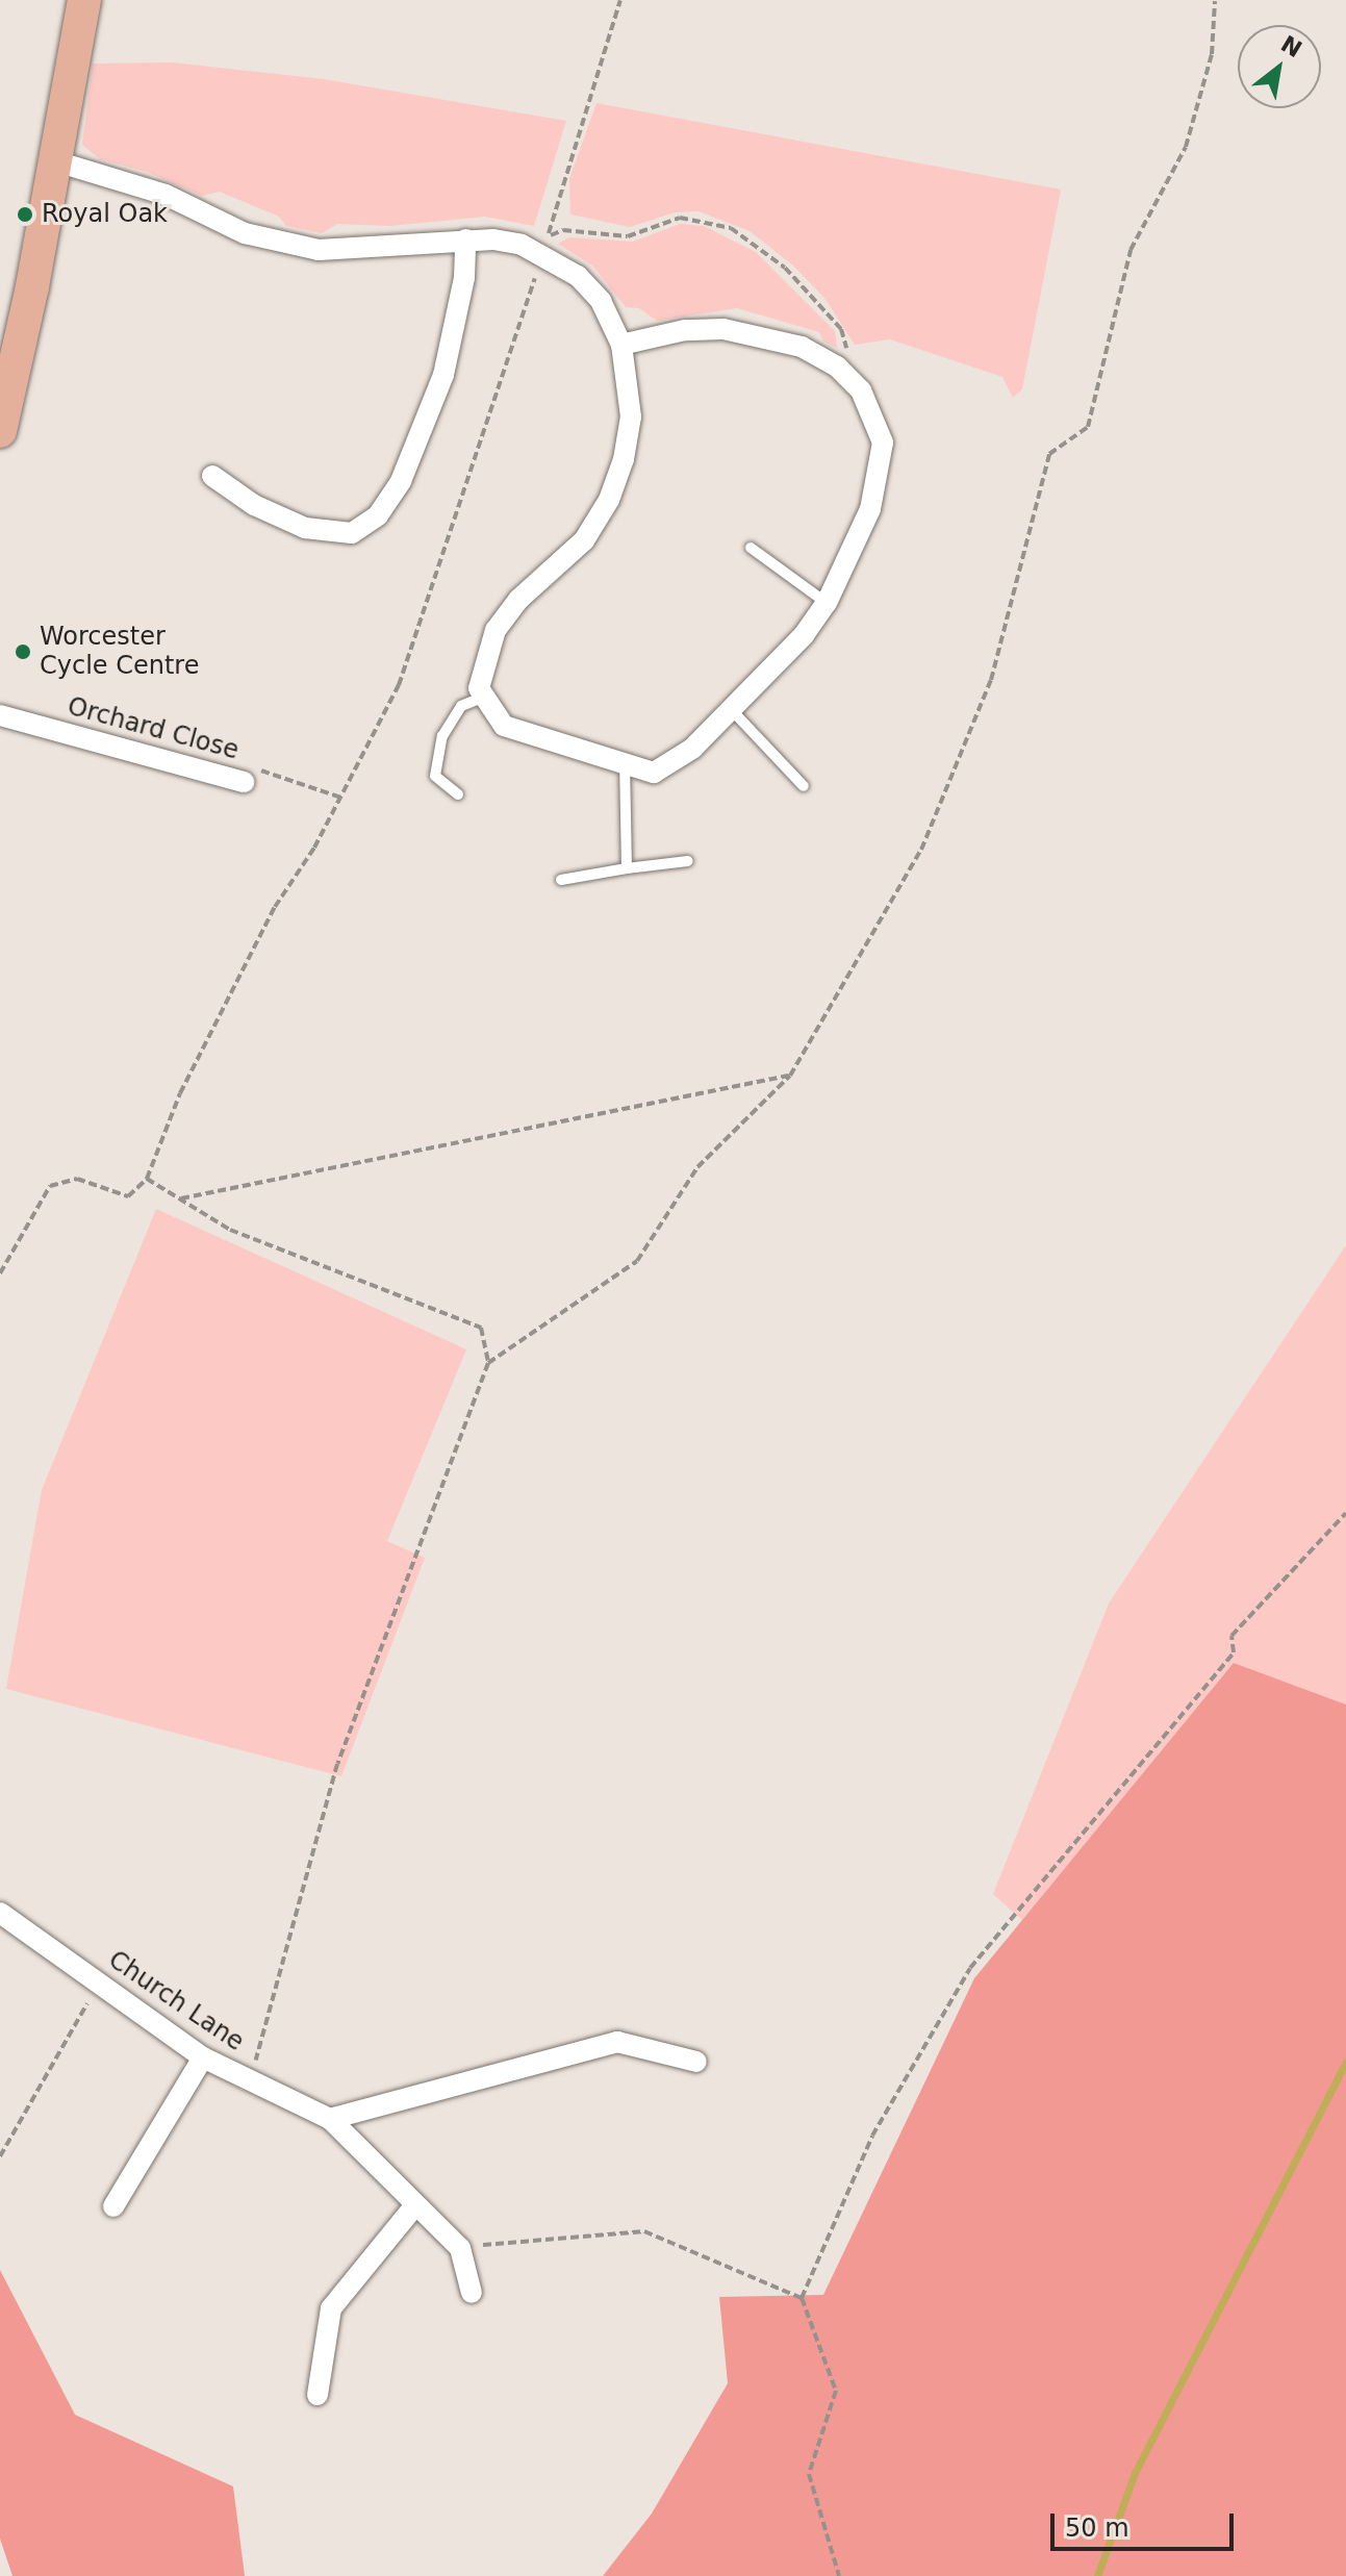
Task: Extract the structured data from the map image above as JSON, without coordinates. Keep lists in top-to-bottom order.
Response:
{
  "streets": {
    "street": ["Orchard Close", "Church Lane"]
  },
  "places": ["Royal Oak", "Worcester Cycle Centre"],
  "scale_bar": "50 m",
  "north": "top right"
}
